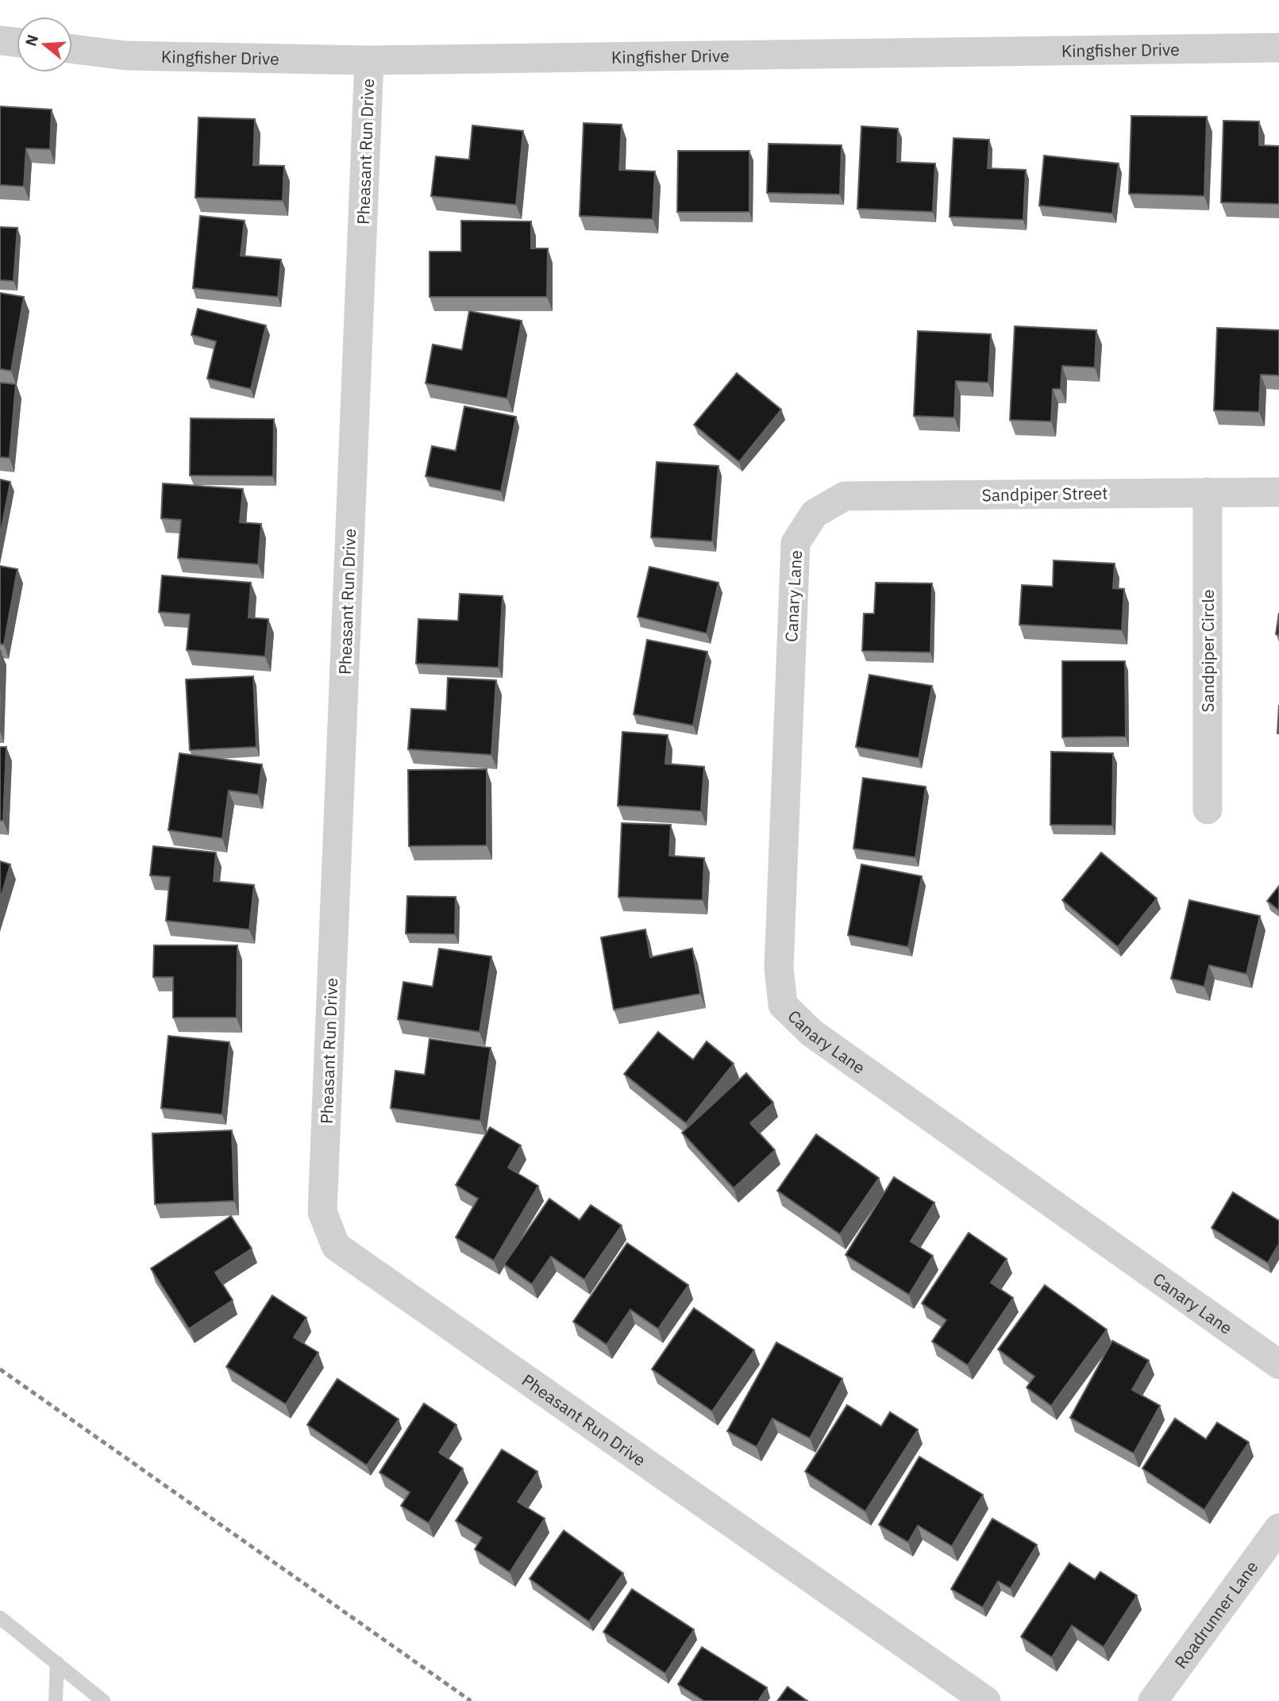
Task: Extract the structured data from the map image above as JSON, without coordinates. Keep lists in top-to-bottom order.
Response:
{
  "streets": {
    "street": [
      "Kingfisher Drive",
      "Pheasant Run Drive",
      "Sandpiper Street",
      "Canary Lane",
      "Sandpiper Circle",
      "Roadrunner Lane"
    ]
  },
  "crossings": [
    ["Kingfisher Drive", "Pheasant Run Drive"],
    ["Sandpiper Street", "Canary Lane"],
    ["Sandpiper Street", "Sandpiper Circle"]
  ],
  "north": "left"
}
